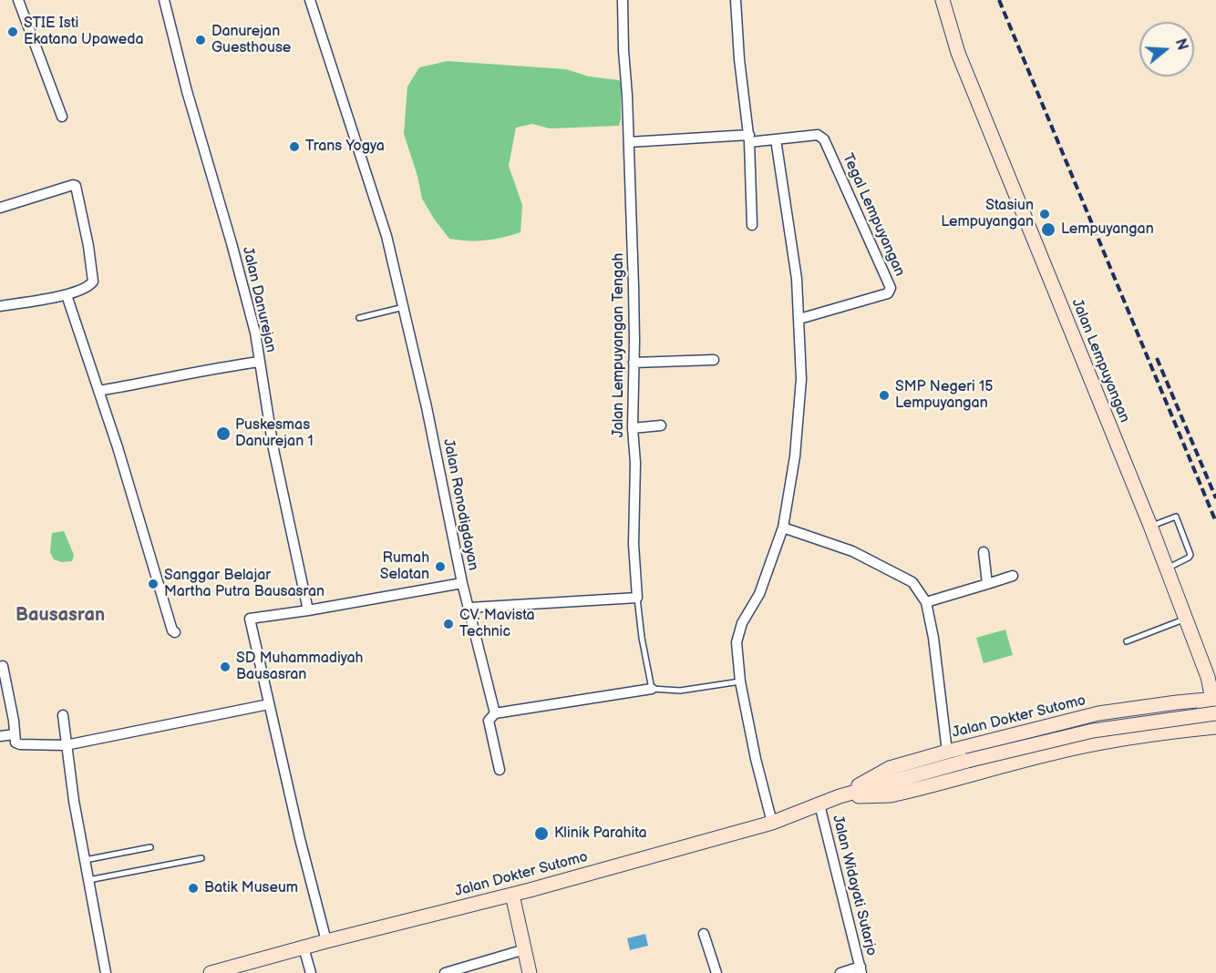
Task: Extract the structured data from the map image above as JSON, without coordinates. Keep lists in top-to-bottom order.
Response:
{
  "streets": {
    "main road": ["Jalan Lempuyangan", "Jalan Dokter Sutomo"],
    "street": [
      "Tegal Lempuyangan",
      "Jalan Danurejan",
      "Jalan Lempuyangan Tengah",
      "Jalan Ronodigdayan",
      "Jalan Widayati Sutarjo"
    ]
  },
  "crossings": [
    ["Jalan Danurejan", "Jalan Ronodigdayan"],
    ["Jalan Lempuyangan", "Jalan Dokter Sutomo"],
    ["Jalan Ronodigdayan", "Jalan Dokter Sutomo"],
    ["Jalan Dokter Sutomo", "Jalan Widayati Sutarjo"]
  ],
  "districts": ["Bausasran"],
  "places": [
    "STIE Isti Ekatana Upaweda",
    "Danurejan Guesthouse",
    "Trans Yogya",
    "Stasiun Lempuyangan",
    "Lempuyangan",
    "SMP Negeri 15 Lempuyangan",
    "Puskesmas Danurejan 1",
    "Rumah Selatan",
    "Sanggar Belajar Martha Putra Bausasran",
    "CV. Mavista Technic",
    "SD Muhammadiyah Bausasran",
    "Klinik Parahita",
    "Batik Museum"
  ],
  "north": "right"
}
